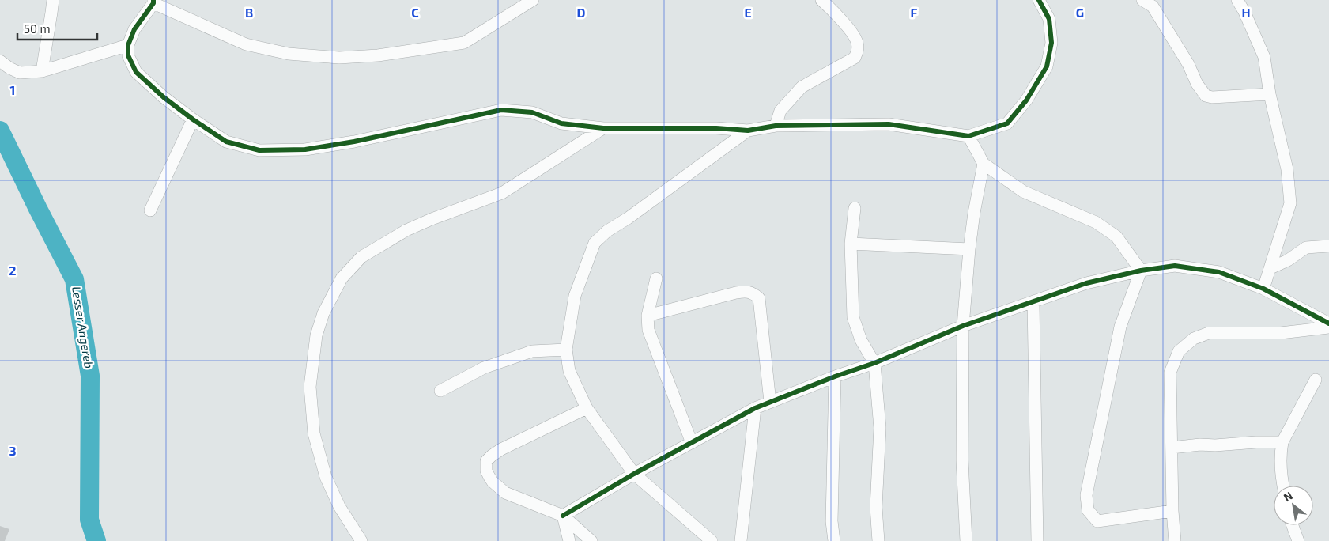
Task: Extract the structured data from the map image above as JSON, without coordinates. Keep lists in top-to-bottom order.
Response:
{
  "water": ["Lesser Angereb"],
  "scale_bar": "50 m",
  "north": "top left",
  "grid": {
    "columns": [
      "B",
      "C",
      "D",
      "E",
      "F",
      "G",
      "H"
    ],
    "rows": ["1", "2", "3"]
  }
}
